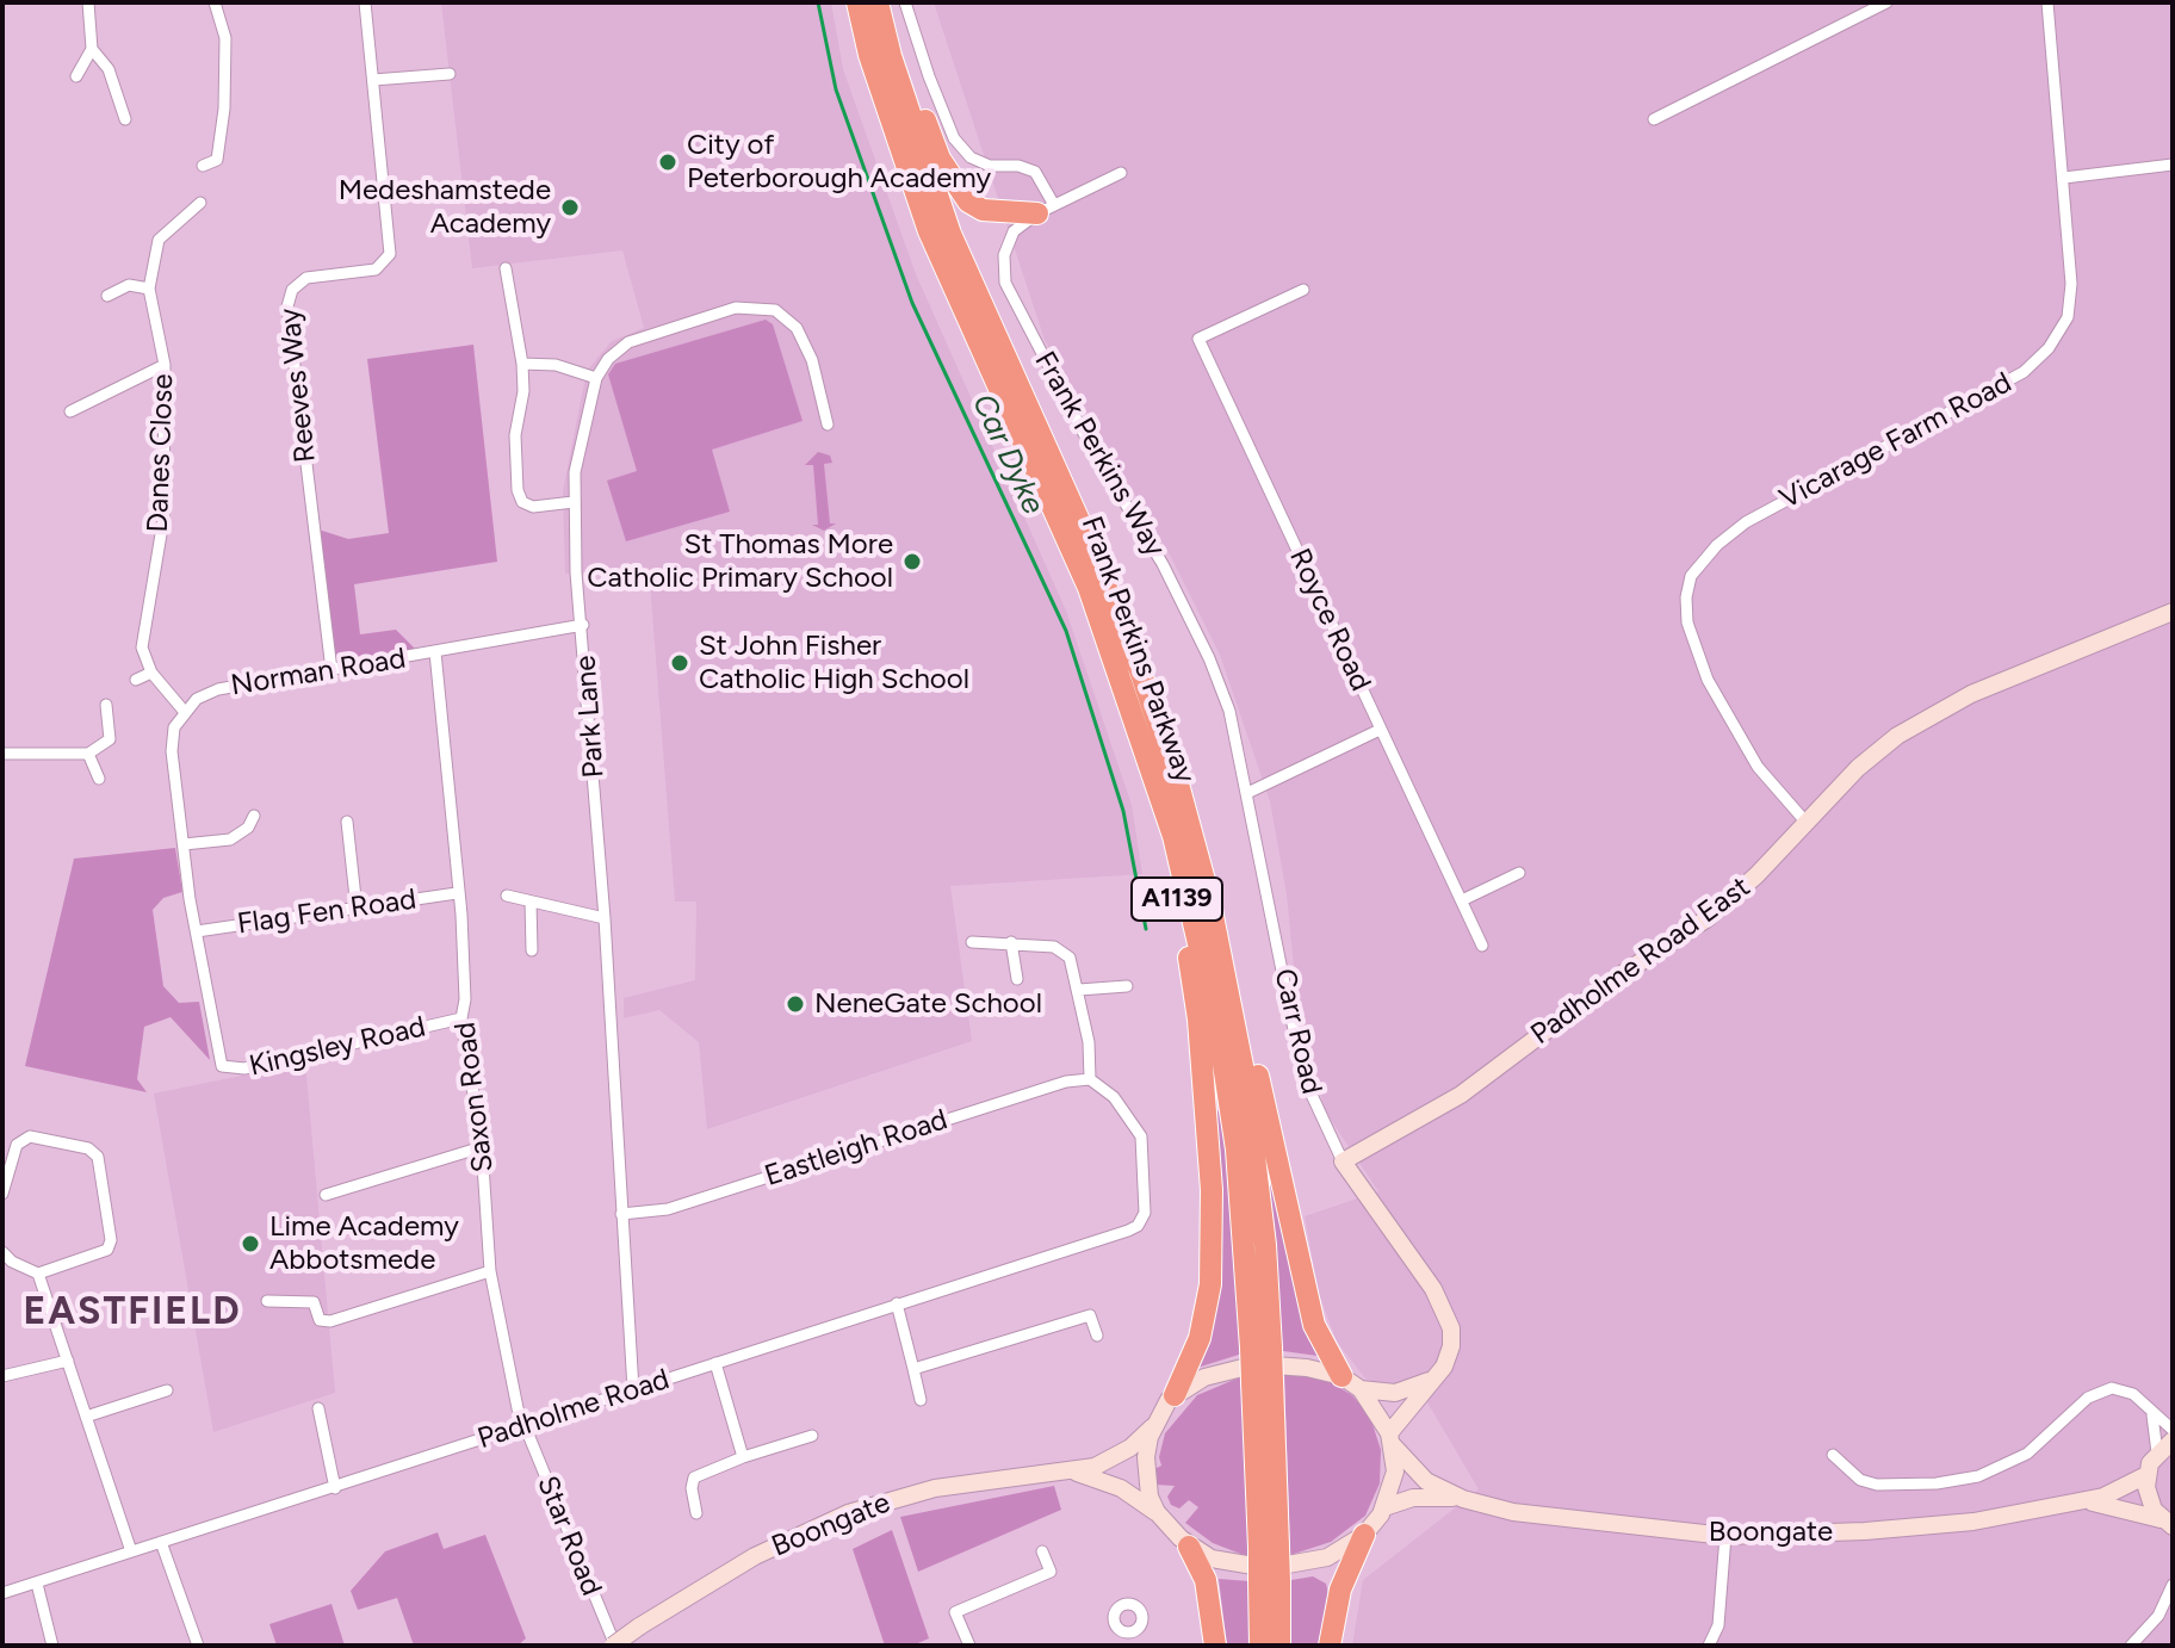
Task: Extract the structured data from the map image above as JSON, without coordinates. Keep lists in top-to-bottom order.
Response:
{
  "streets": {
    "highway": ["Frank Perkins Parkway", "A1139"],
    "street": [
      "Reeves Way",
      "Vicarage Farm Road",
      "Danes Close",
      "Frank Perkins Way",
      "Royce Road",
      "Norman Road",
      "Park Lane",
      "Flag Fen Road",
      "Padholme Road East",
      "Carr Road",
      "Kingsley Road",
      "Saxon Road",
      "Eastleigh Road",
      "Padholme Road",
      "Boongate",
      "Star Road"
    ]
  },
  "crossings": [
    ["Reeves Way", "Norman Road"],
    ["Vicarage Farm Road", "Padholme Road East"],
    ["Frank Perkins Way", "Carr Road"],
    ["Frank Perkins Parkway", "A1139"],
    ["Norman Road", "Park Lane"],
    ["Norman Road", "Saxon Road"],
    ["Park Lane", "Eastleigh Road"],
    ["Park Lane", "Padholme Road"],
    ["A1139", "Carr Road"],
    ["A1139", "Boongate"],
    ["Flag Fen Road", "Kingsley Road"],
    ["Flag Fen Road", "Saxon Road"],
    ["Padholme Road East", "Carr Road"],
    ["Carr Road", "Boongate"],
    ["Kingsley Road", "Saxon Road"],
    ["Saxon Road", "Padholme Road"],
    ["Saxon Road", "Star Road"],
    ["Eastleigh Road", "Padholme Road"],
    ["Padholme Road", "Star Road"],
    ["Boongate", "Star Road"]
  ],
  "districts": ["EASTFIELD"],
  "water": ["Car Dyke"],
  "places": [
    "City of Peterborough Academy",
    "Medeshamstede Academy",
    "St Thomas More Catholic Primary School",
    "St John Fisher Catholic High School",
    "NeneGate School",
    "Lime Academy Abbotsmede"
  ]
}
